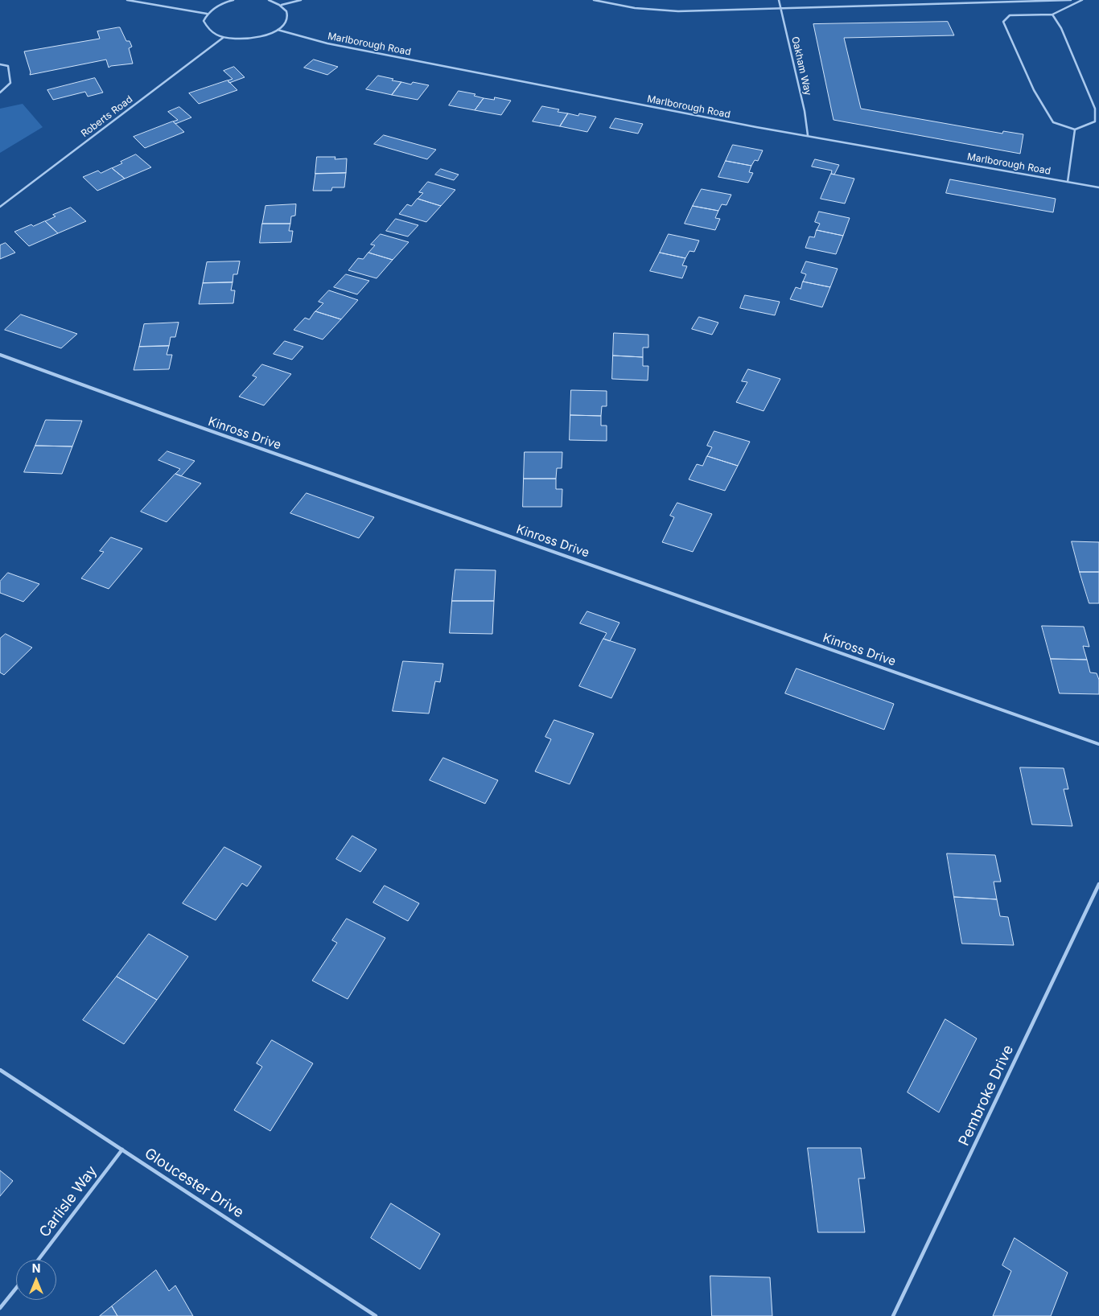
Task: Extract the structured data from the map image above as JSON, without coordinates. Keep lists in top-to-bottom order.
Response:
{
  "streets": {
    "lane": [
      "Marlborough Road",
      "Oakham Way",
      "Roberts Road",
      "Kinross Drive",
      "Pembroke Drive",
      "Gloucester Drive",
      "Carlisle Way"
    ]
  },
  "crossings": [
    ["Marlborough Road", "Oakham Way"],
    ["Gloucester Drive", "Carlisle Way"]
  ],
  "north": "top"
}
